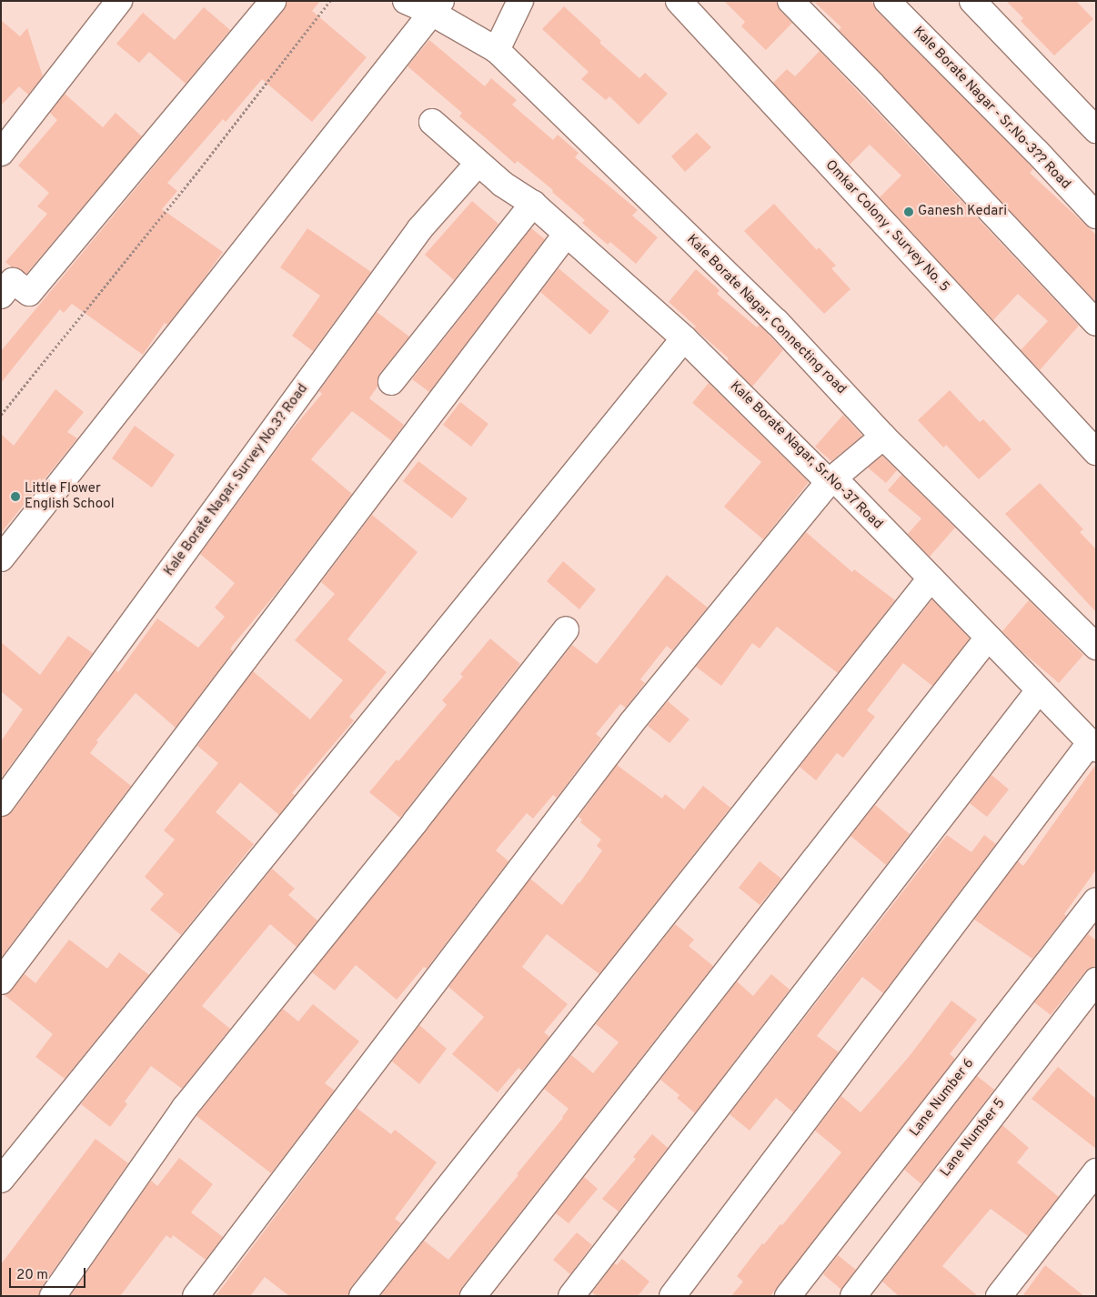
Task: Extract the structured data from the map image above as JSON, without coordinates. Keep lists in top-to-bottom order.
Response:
{
  "streets": {
    "street": [
      "Kale Borate Nagar - Sr.No-3?? Road",
      "Omkar Colony , Survey No. 5",
      "Kale Borate Nagar, Connecting road",
      "Kale Borate Nagar, Sr.No-37 Road",
      "Kale Borate Nagar, Survey No.3? Road",
      "Lane Number 6",
      "Lane Number 5"
    ]
  },
  "crossings": [
    ["Kale Borate Nagar, Sr.No-37 Road", "Kale Borate Nagar, Survey No.3? Road"]
  ],
  "places": ["Ganesh Kedari", "Little Flower English School"],
  "scale_bar": "20 m"
}
